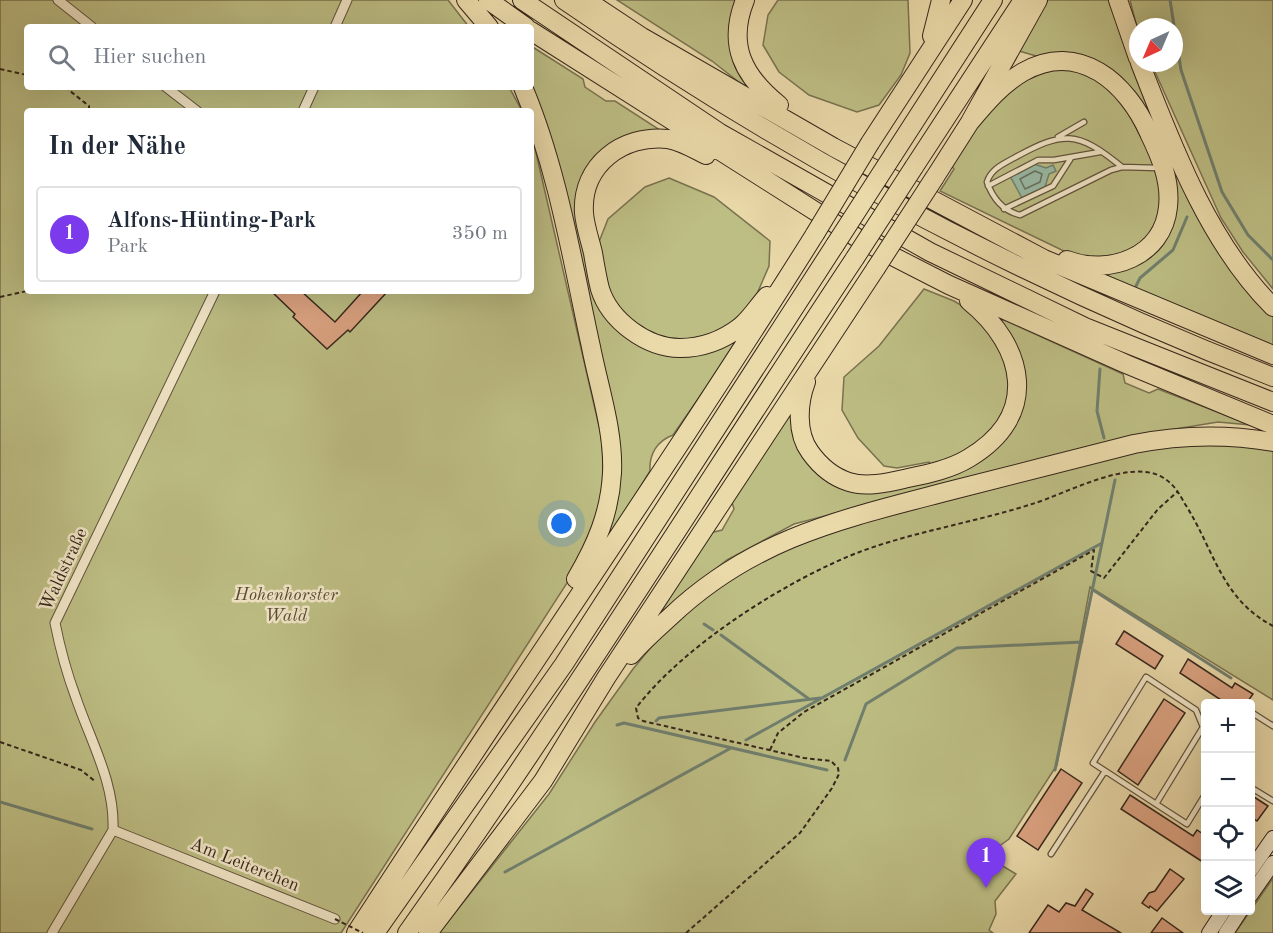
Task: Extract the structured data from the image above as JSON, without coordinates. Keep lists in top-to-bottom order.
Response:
{
  "streets": {
    "street": ["Waldstraße", "Am Leiterchen"]
  },
  "crossings": [
    ["Waldstraße", "Am Leiterchen"]
  ],
  "parks": ["Hohenhorster Wald"],
  "north": "bottom left",
  "page": {
    "search": "Hier suchen",
    "heading": "In der Nähe",
    "list": [
      {
        "mark": "1",
        "name": "Alfons-Hünting-Park",
        "note": "Park",
        "value": "350 m"
      }
    ],
    "map_buttons": ["+", "−"],
    "pins": "1"
  }
}
